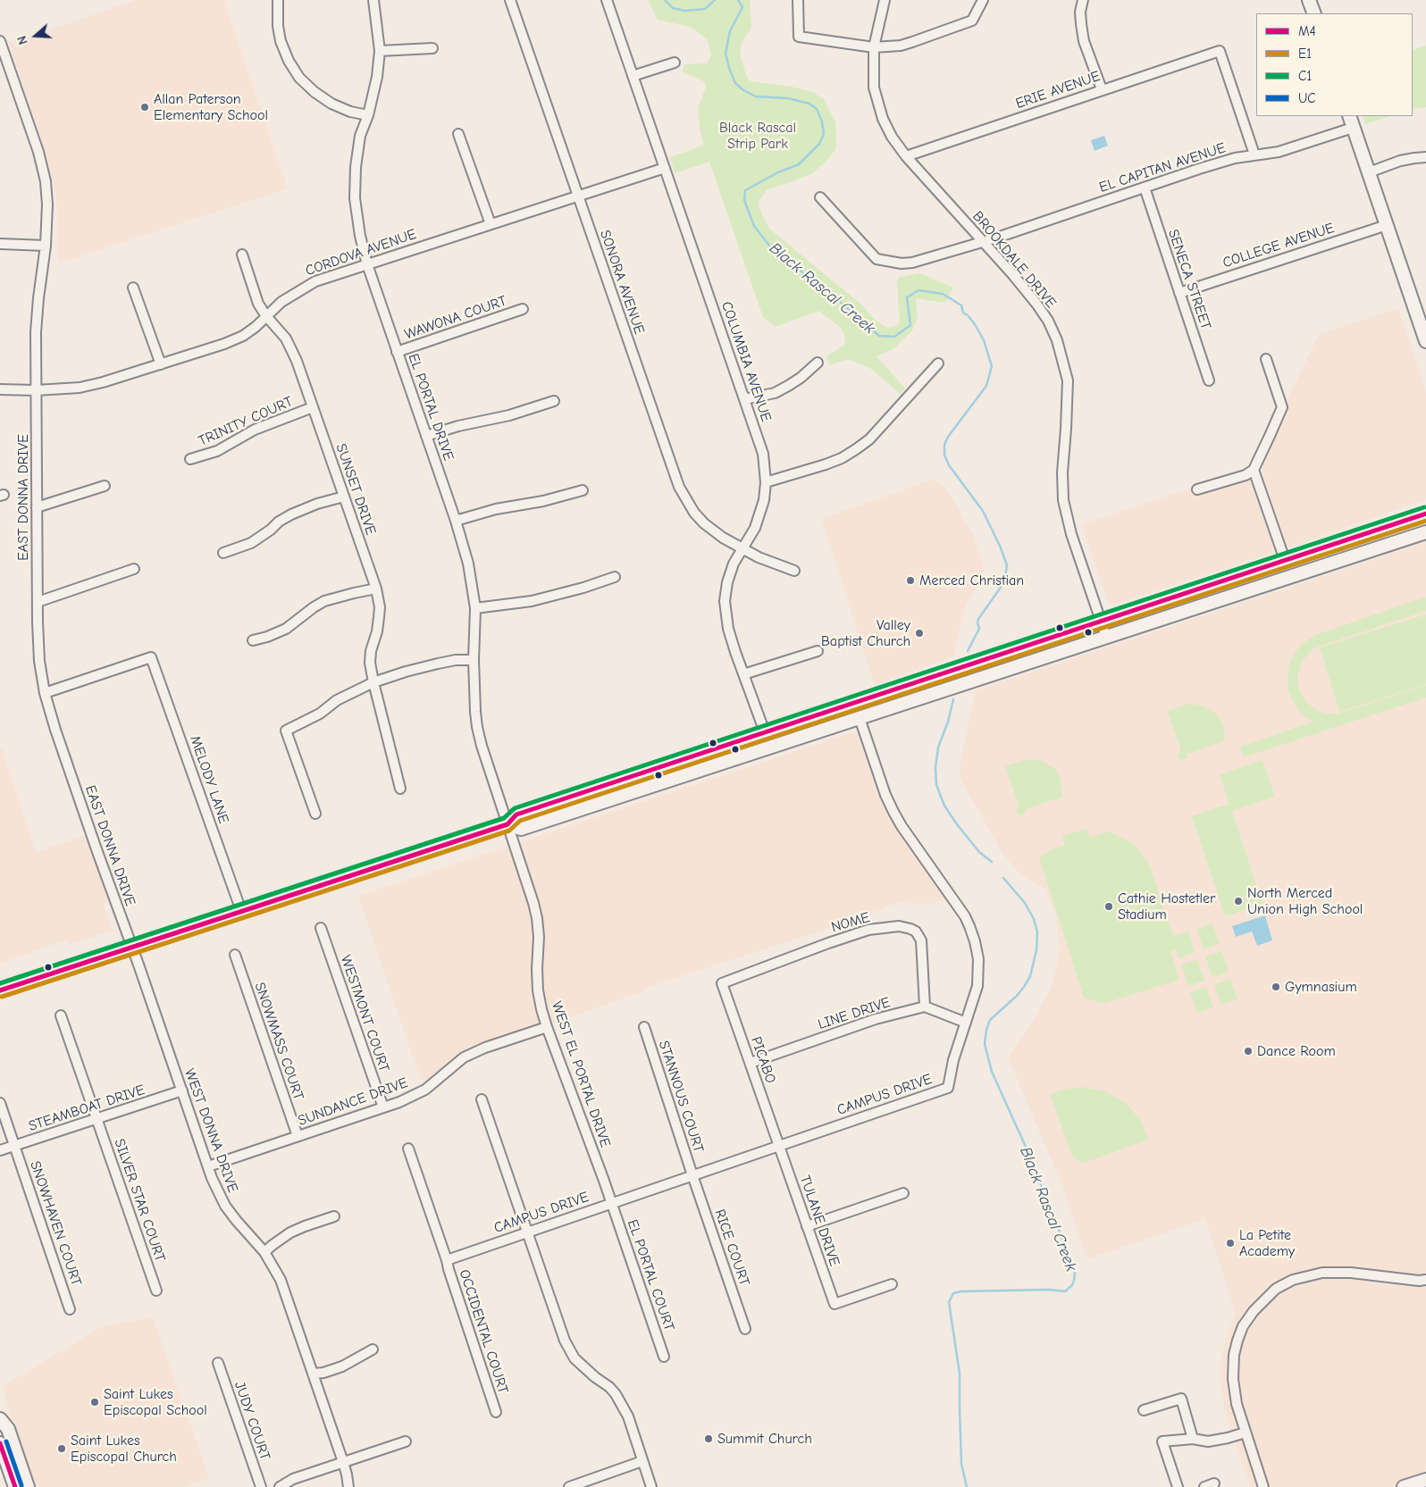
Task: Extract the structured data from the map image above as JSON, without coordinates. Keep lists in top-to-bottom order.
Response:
{
  "streets": {
    "street": [
      "ERIE AVENUE",
      "EL CAPITAN AVENUE",
      "COLLEGE AVENUE",
      "CORDOVA AVENUE",
      "BROOKDALE DRIVE",
      "SENECA STREET",
      "SONORA AVENUE",
      "WAWONA COURT",
      "COLUMBIA AVENUE",
      "EL PORTAL DRIVE",
      "TRINITY COURT",
      "SUNSET DRIVE",
      "EAST DONNA DRIVE",
      "MELODY LANE",
      "NOME",
      "WESTMONT COURT",
      "LINE DRIVE",
      "SNOWMASS COURT",
      "PICABO",
      "WEST EL PORTAL DRIVE",
      "CAMPUS DRIVE",
      "STANNOUS COURT",
      "SUNDANCE DRIVE",
      "STEAMBOAT DRIVE",
      "WEST DONNA DRIVE",
      "SILVER STAR COURT",
      "TULANE DRIVE",
      "SNOWHAVEN COURT",
      "RICE COURT",
      "EL PORTAL COURT",
      "OCCIDENTAL COURT",
      "JUDY COURT"
    ]
  },
  "crossings": [
    ["ERIE AVENUE", "EL CAPITAN AVENUE"],
    ["ERIE AVENUE", "BROOKDALE DRIVE"],
    ["EL CAPITAN AVENUE", "BROOKDALE DRIVE"],
    ["EL CAPITAN AVENUE", "SENECA STREET"],
    ["COLLEGE AVENUE", "SENECA STREET"],
    ["CORDOVA AVENUE", "SONORA AVENUE"],
    ["CORDOVA AVENUE", "COLUMBIA AVENUE"],
    ["CORDOVA AVENUE", "EL PORTAL DRIVE"],
    ["CORDOVA AVENUE", "SUNSET DRIVE"],
    ["CORDOVA AVENUE", "EAST DONNA DRIVE"],
    ["SONORA AVENUE", "COLUMBIA AVENUE"],
    ["WAWONA COURT", "EL PORTAL DRIVE"],
    ["EL PORTAL DRIVE", "WEST EL PORTAL DRIVE"],
    ["TRINITY COURT", "SUNSET DRIVE"],
    ["EAST DONNA DRIVE", "MELODY LANE"],
    ["EAST DONNA DRIVE", "WEST DONNA DRIVE"],
    ["NOME", "LINE DRIVE"],
    ["NOME", "PICABO"],
    ["WESTMONT COURT", "SUNDANCE DRIVE"],
    ["LINE DRIVE", "PICABO"],
    ["SNOWMASS COURT", "SUNDANCE DRIVE"],
    ["PICABO", "CAMPUS DRIVE"],
    ["PICABO", "TULANE DRIVE"],
    ["WEST EL PORTAL DRIVE", "CAMPUS DRIVE"],
    ["WEST EL PORTAL DRIVE", "SUNDANCE DRIVE"],
    ["WEST EL PORTAL DRIVE", "EL PORTAL COURT"],
    ["CAMPUS DRIVE", "STANNOUS COURT"],
    ["CAMPUS DRIVE", "TULANE DRIVE"],
    ["CAMPUS DRIVE", "RICE COURT"],
    ["CAMPUS DRIVE", "EL PORTAL COURT"],
    ["CAMPUS DRIVE", "OCCIDENTAL COURT"],
    ["STANNOUS COURT", "RICE COURT"],
    ["SUNDANCE DRIVE", "WEST DONNA DRIVE"],
    ["STEAMBOAT DRIVE", "WEST DONNA DRIVE"],
    ["STEAMBOAT DRIVE", "SILVER STAR COURT"],
    ["STEAMBOAT DRIVE", "SNOWHAVEN COURT"]
  ],
  "water": ["Black Rascal Creek"],
  "parks": ["Black Rascal Strip Park"],
  "places": [
    "Allan Paterson Elementary School",
    "Merced Christian",
    "Valley Baptist Church",
    "North Merced Union High School",
    "Cathie Hostetler Stadium",
    "Gymnasium",
    "Dance Room",
    "La Petite Academy",
    "Saint Lukes Episcopal School",
    "Summit Church",
    "Saint Lukes Episcopal Church"
  ],
  "lines": [
    "transit line C1",
    "transit line M4",
    "transit line E1",
    "transit line UC"
  ],
  "legend": [
    "M4",
    "E1",
    "C1",
    "UC"
  ],
  "north": "left"
}
